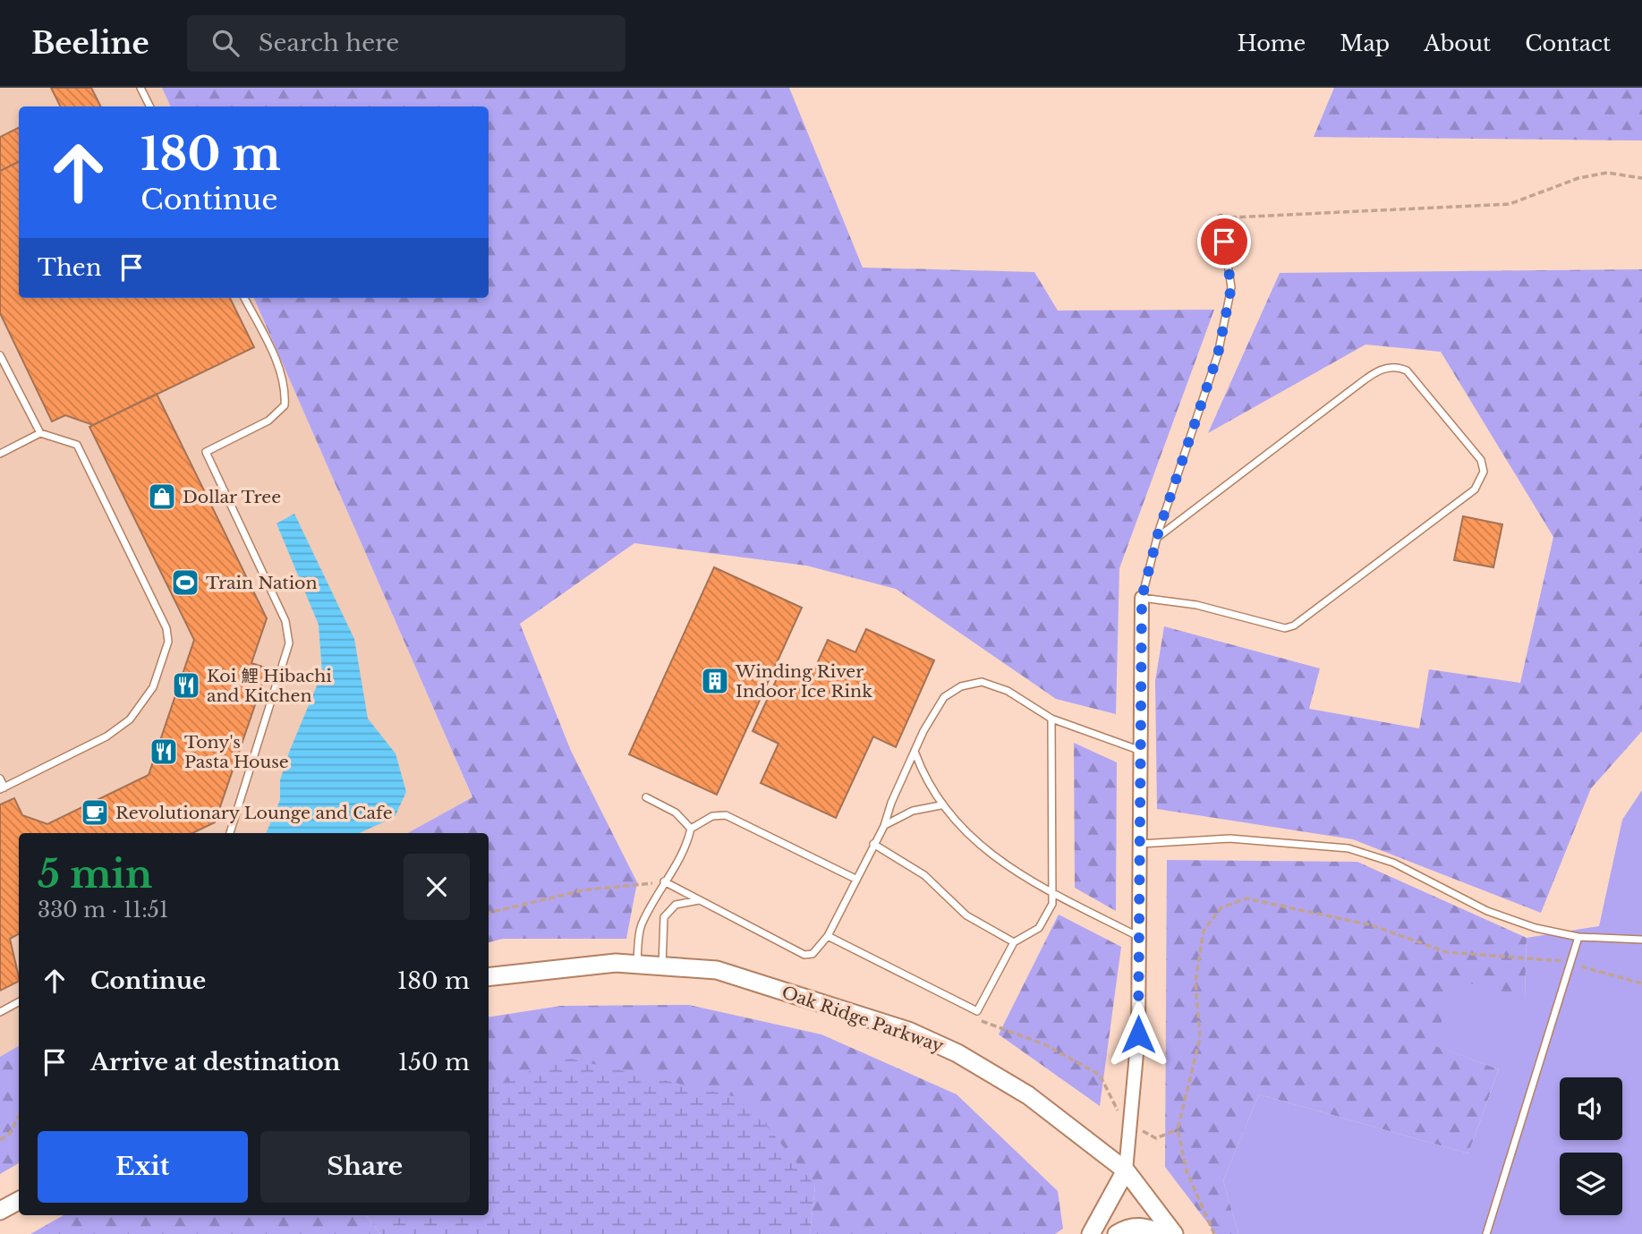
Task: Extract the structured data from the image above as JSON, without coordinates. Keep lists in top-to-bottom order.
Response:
{
  "streets": {
    "street": ["Oak Ridge Parkway"]
  },
  "places": {
    "shop": ["Dollar Tree"],
    "sports": ["Train Nation"],
    "building": ["Winding River Indoor Ice Rink"],
    "restaurant": ["Koi 鯉 Hibachi and Kitchen", "Tony's Pasta House"],
    "cafe": ["Revolutionary Lounge and Cafe"]
  },
  "page": {
    "header": "Beeline",
    "search": "Search here",
    "nav": [
      "Home",
      "Map",
      "About",
      "Contact"
    ],
    "turn": ["180 m", "Continue"],
    "then": "Then",
    "heading": ["5 min", "330 m · 11:51"],
    "list": [
      {
        "name": "Continue",
        "value": "180 m"
      },
      {
        "name": "Arrive at destination",
        "value": "150 m"
      }
    ],
    "buttons": ["Exit", "Share"]
  }
}
